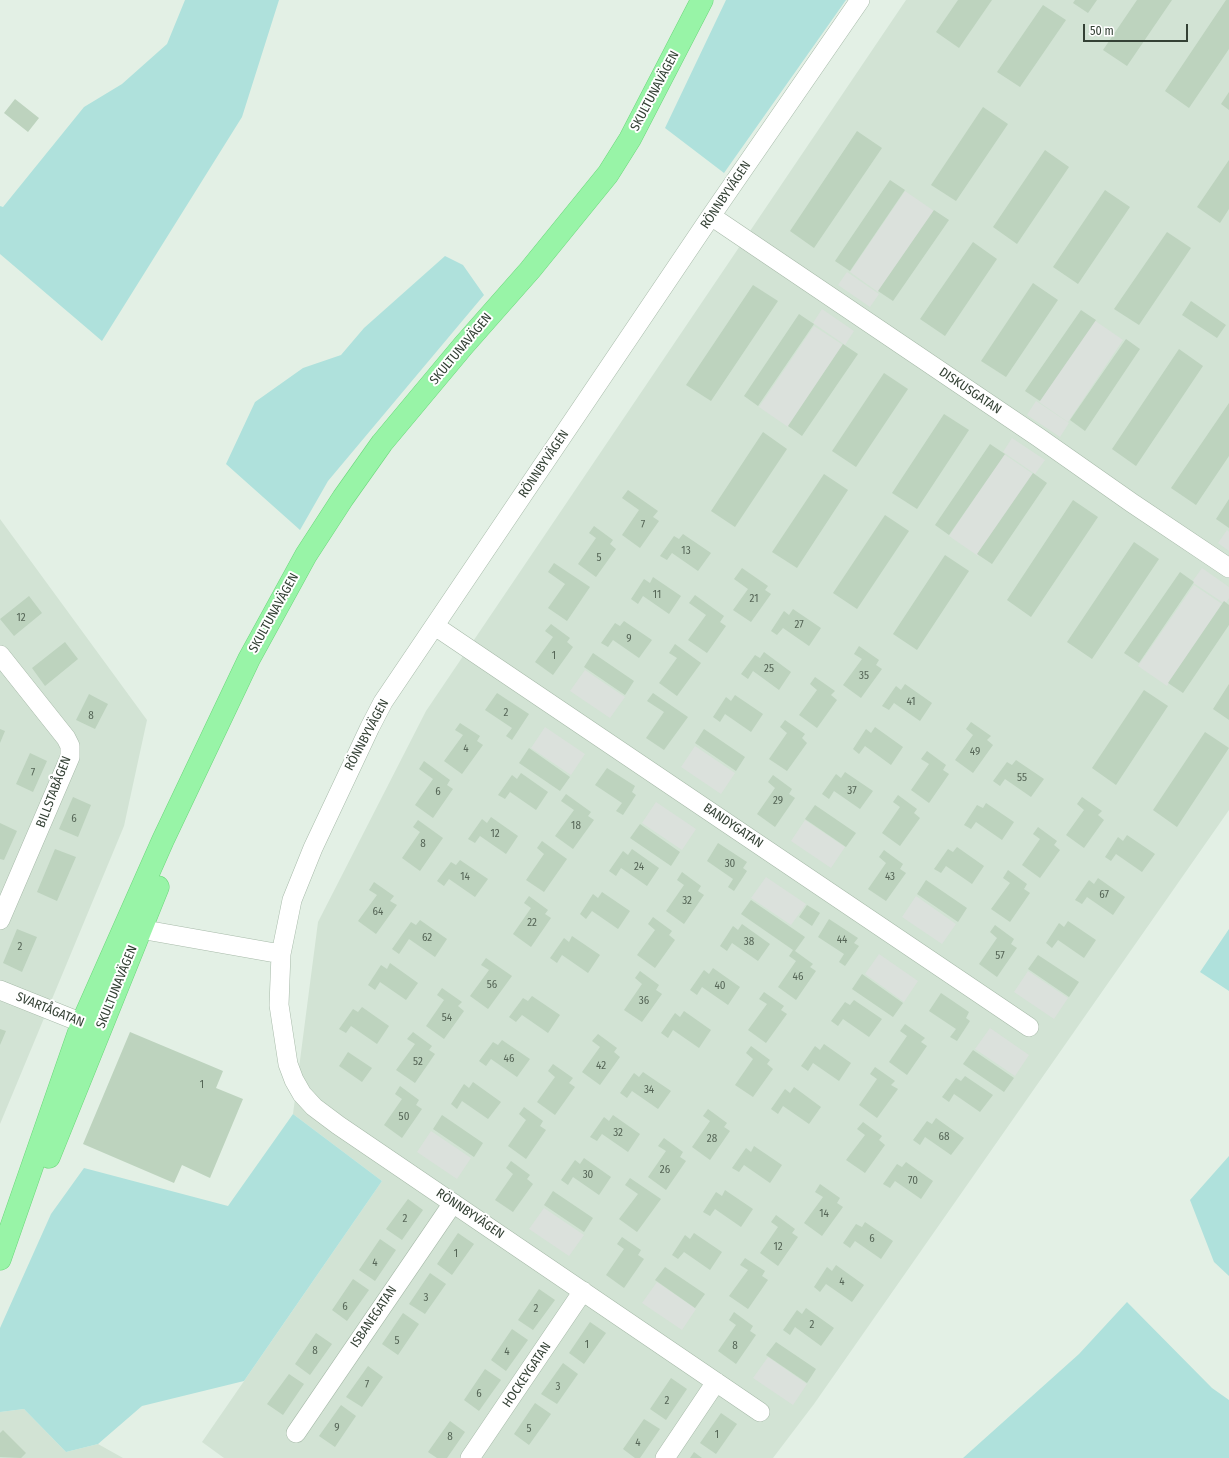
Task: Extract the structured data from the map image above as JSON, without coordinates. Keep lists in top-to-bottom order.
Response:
{
  "streets": {
    "main road": ["SKULTUNAVÄGEN"],
    "street": [
      "RÖNNBYVÄGEN",
      "DISKUSGATAN",
      "BILLSTABÅGEN",
      "BANDYGATAN",
      "SVARTÅGATAN",
      "ISBANEGATAN",
      "HOCKEYGATAN"
    ]
  },
  "crossings": [
    ["SKULTUNAVÄGEN", "SVARTÅGATAN"],
    ["RÖNNBYVÄGEN", "DISKUSGATAN"],
    ["RÖNNBYVÄGEN", "BANDYGATAN"],
    ["RÖNNBYVÄGEN", "ISBANEGATAN"],
    ["RÖNNBYVÄGEN", "HOCKEYGATAN"]
  ],
  "house_numbers": [
    "7",
    "13",
    "5",
    "11",
    "21",
    "12",
    "27",
    "9",
    "1",
    "25",
    "35",
    "41",
    "2",
    "8",
    "4",
    "49",
    "7",
    "55",
    "37",
    "6",
    "29",
    "6",
    "18",
    "12",
    "8",
    "30",
    "24",
    "14",
    "43",
    "67",
    "32",
    "64",
    "22",
    "62",
    "44",
    "38",
    "2",
    "57",
    "46",
    "56",
    "40",
    "36",
    "54",
    "46",
    "52",
    "42",
    "1",
    "34",
    "50",
    "32",
    "68",
    "28",
    "26",
    "30",
    "70",
    "14",
    "2",
    "6",
    "12",
    "1",
    "4",
    "4",
    "3",
    "6",
    "2",
    "2",
    "5",
    "1",
    "8",
    "8",
    "4",
    "7",
    "3",
    "6",
    "2",
    "9",
    "5",
    "1",
    "8",
    "4"
  ],
  "scale_bar": "50 m"
}
